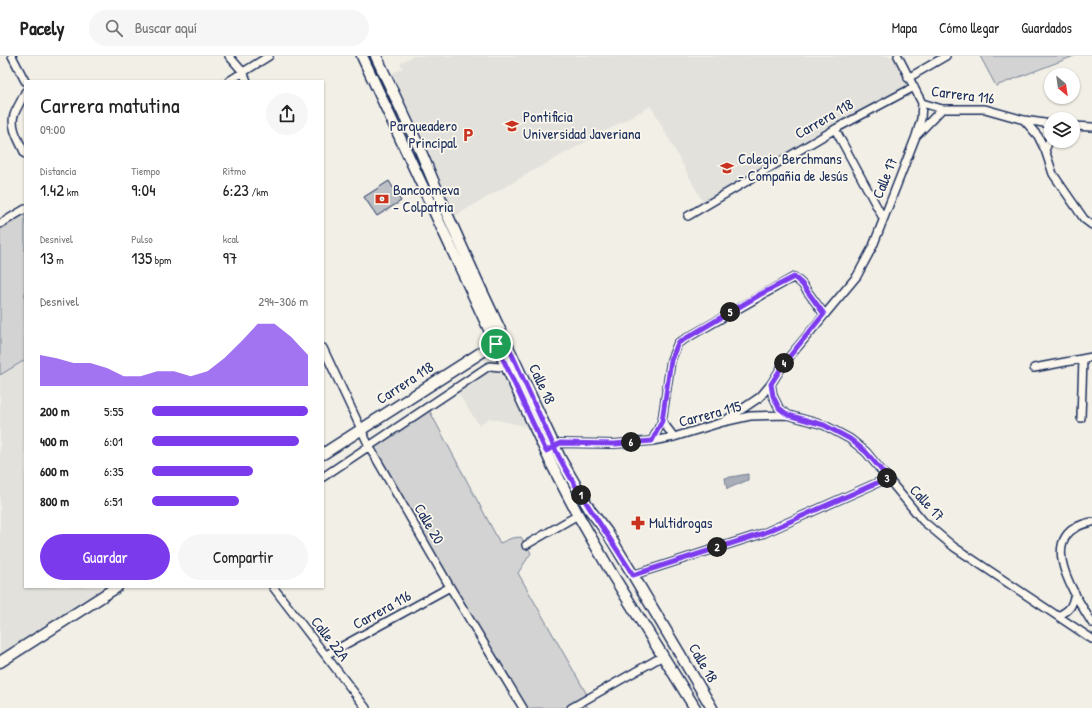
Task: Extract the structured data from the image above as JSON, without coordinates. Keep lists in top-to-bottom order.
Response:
{
  "streets": {
    "main road": ["Carrera 118", "Calle 18"],
    "street": [
      "Carrera 116",
      "Calle 17",
      "Carrera 115",
      "Calle 20",
      "Calle 22A"
    ]
  },
  "crossings": [
    ["Carrera 116", "Calle 17"],
    ["Carrera 116", "Calle 20"],
    ["Carrera 116", "Calle 22A"],
    ["Carrera 118", "Calle 18"],
    ["Carrera 118", "Calle 20"],
    ["Calle 17", "Carrera 115"],
    ["Calle 18", "Carrera 115"]
  ],
  "places": {
    "school or university": ["Pontificia Universidad Javeriana", "Colegio Berchmans - Compañia de Jesús"],
    "parking": ["Parqueadero Principal"],
    "bank": ["Bancoomeva - Colpatria"],
    "pharmacy": ["Multidrogas"]
  },
  "north": "bottom right",
  "page": {
    "header": "Pacely",
    "search": "Buscar aquí",
    "nav": ["Mapa", "Cómo llegar", "Guardados"],
    "heading": ["Carrera matutina", "09:00"],
    "stats": [
      ["Distancia", "1.42 km"],
      ["Tiempo", "9:04"],
      ["Ritmo", "6:23 /km"],
      ["Desnivel", "13 m"],
      ["Pulso", "135 bpm"],
      ["kcal", "97"]
    ],
    "chart": ["Desnivel", "294–306 m"],
    "pins": [
      "5",
      "4",
      "6",
      "3",
      "1",
      "2"
    ],
    "list": [
      {
        "name": "200 m",
        "note": "5:55"
      },
      {
        "name": "400 m",
        "note": "6:01"
      },
      {
        "name": "600 m",
        "note": "6:35"
      },
      {
        "name": "800 m",
        "note": "6:51"
      }
    ],
    "buttons": ["Guardar", "Compartir"]
  }
}
